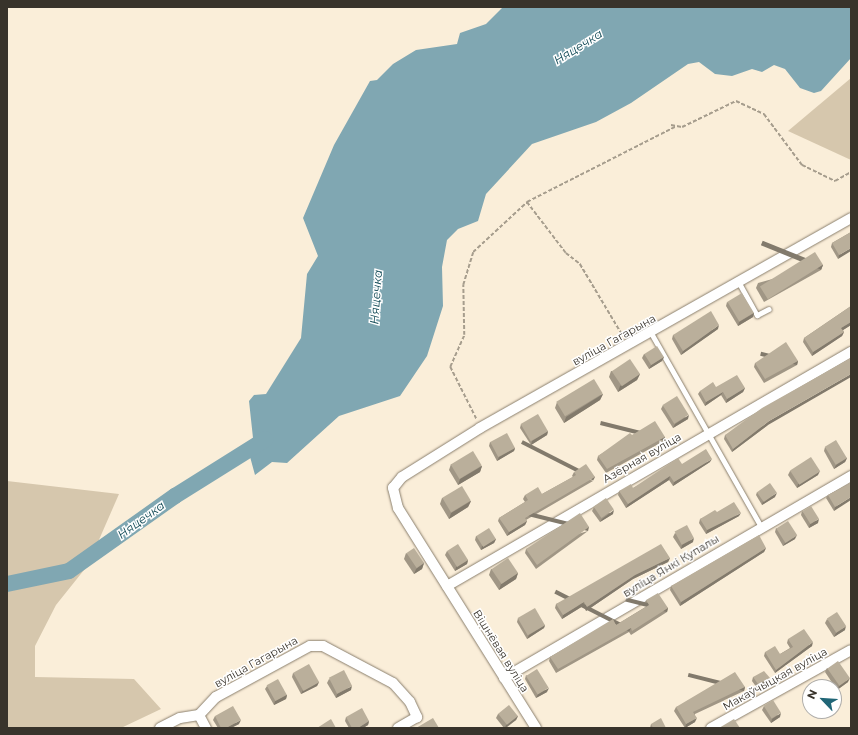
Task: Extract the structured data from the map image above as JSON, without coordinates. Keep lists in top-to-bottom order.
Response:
{
  "streets": {
    "street": [
      "вуліца Гагарына",
      "Азёрная вуліца",
      "вуліца Янкі Купалы",
      "Вішнёвая вуліца",
      "Макаўчыцкая вуліца"
    ]
  },
  "crossings": [
    ["вуліца Гагарына", "Вішнёвая вуліца"],
    ["Азёрная вуліца", "Вішнёвая вуліца"],
    ["вуліца Янкі Купалы", "Вішнёвая вуліца"]
  ],
  "water": ["Няцечка"],
  "north": "top left"
}
